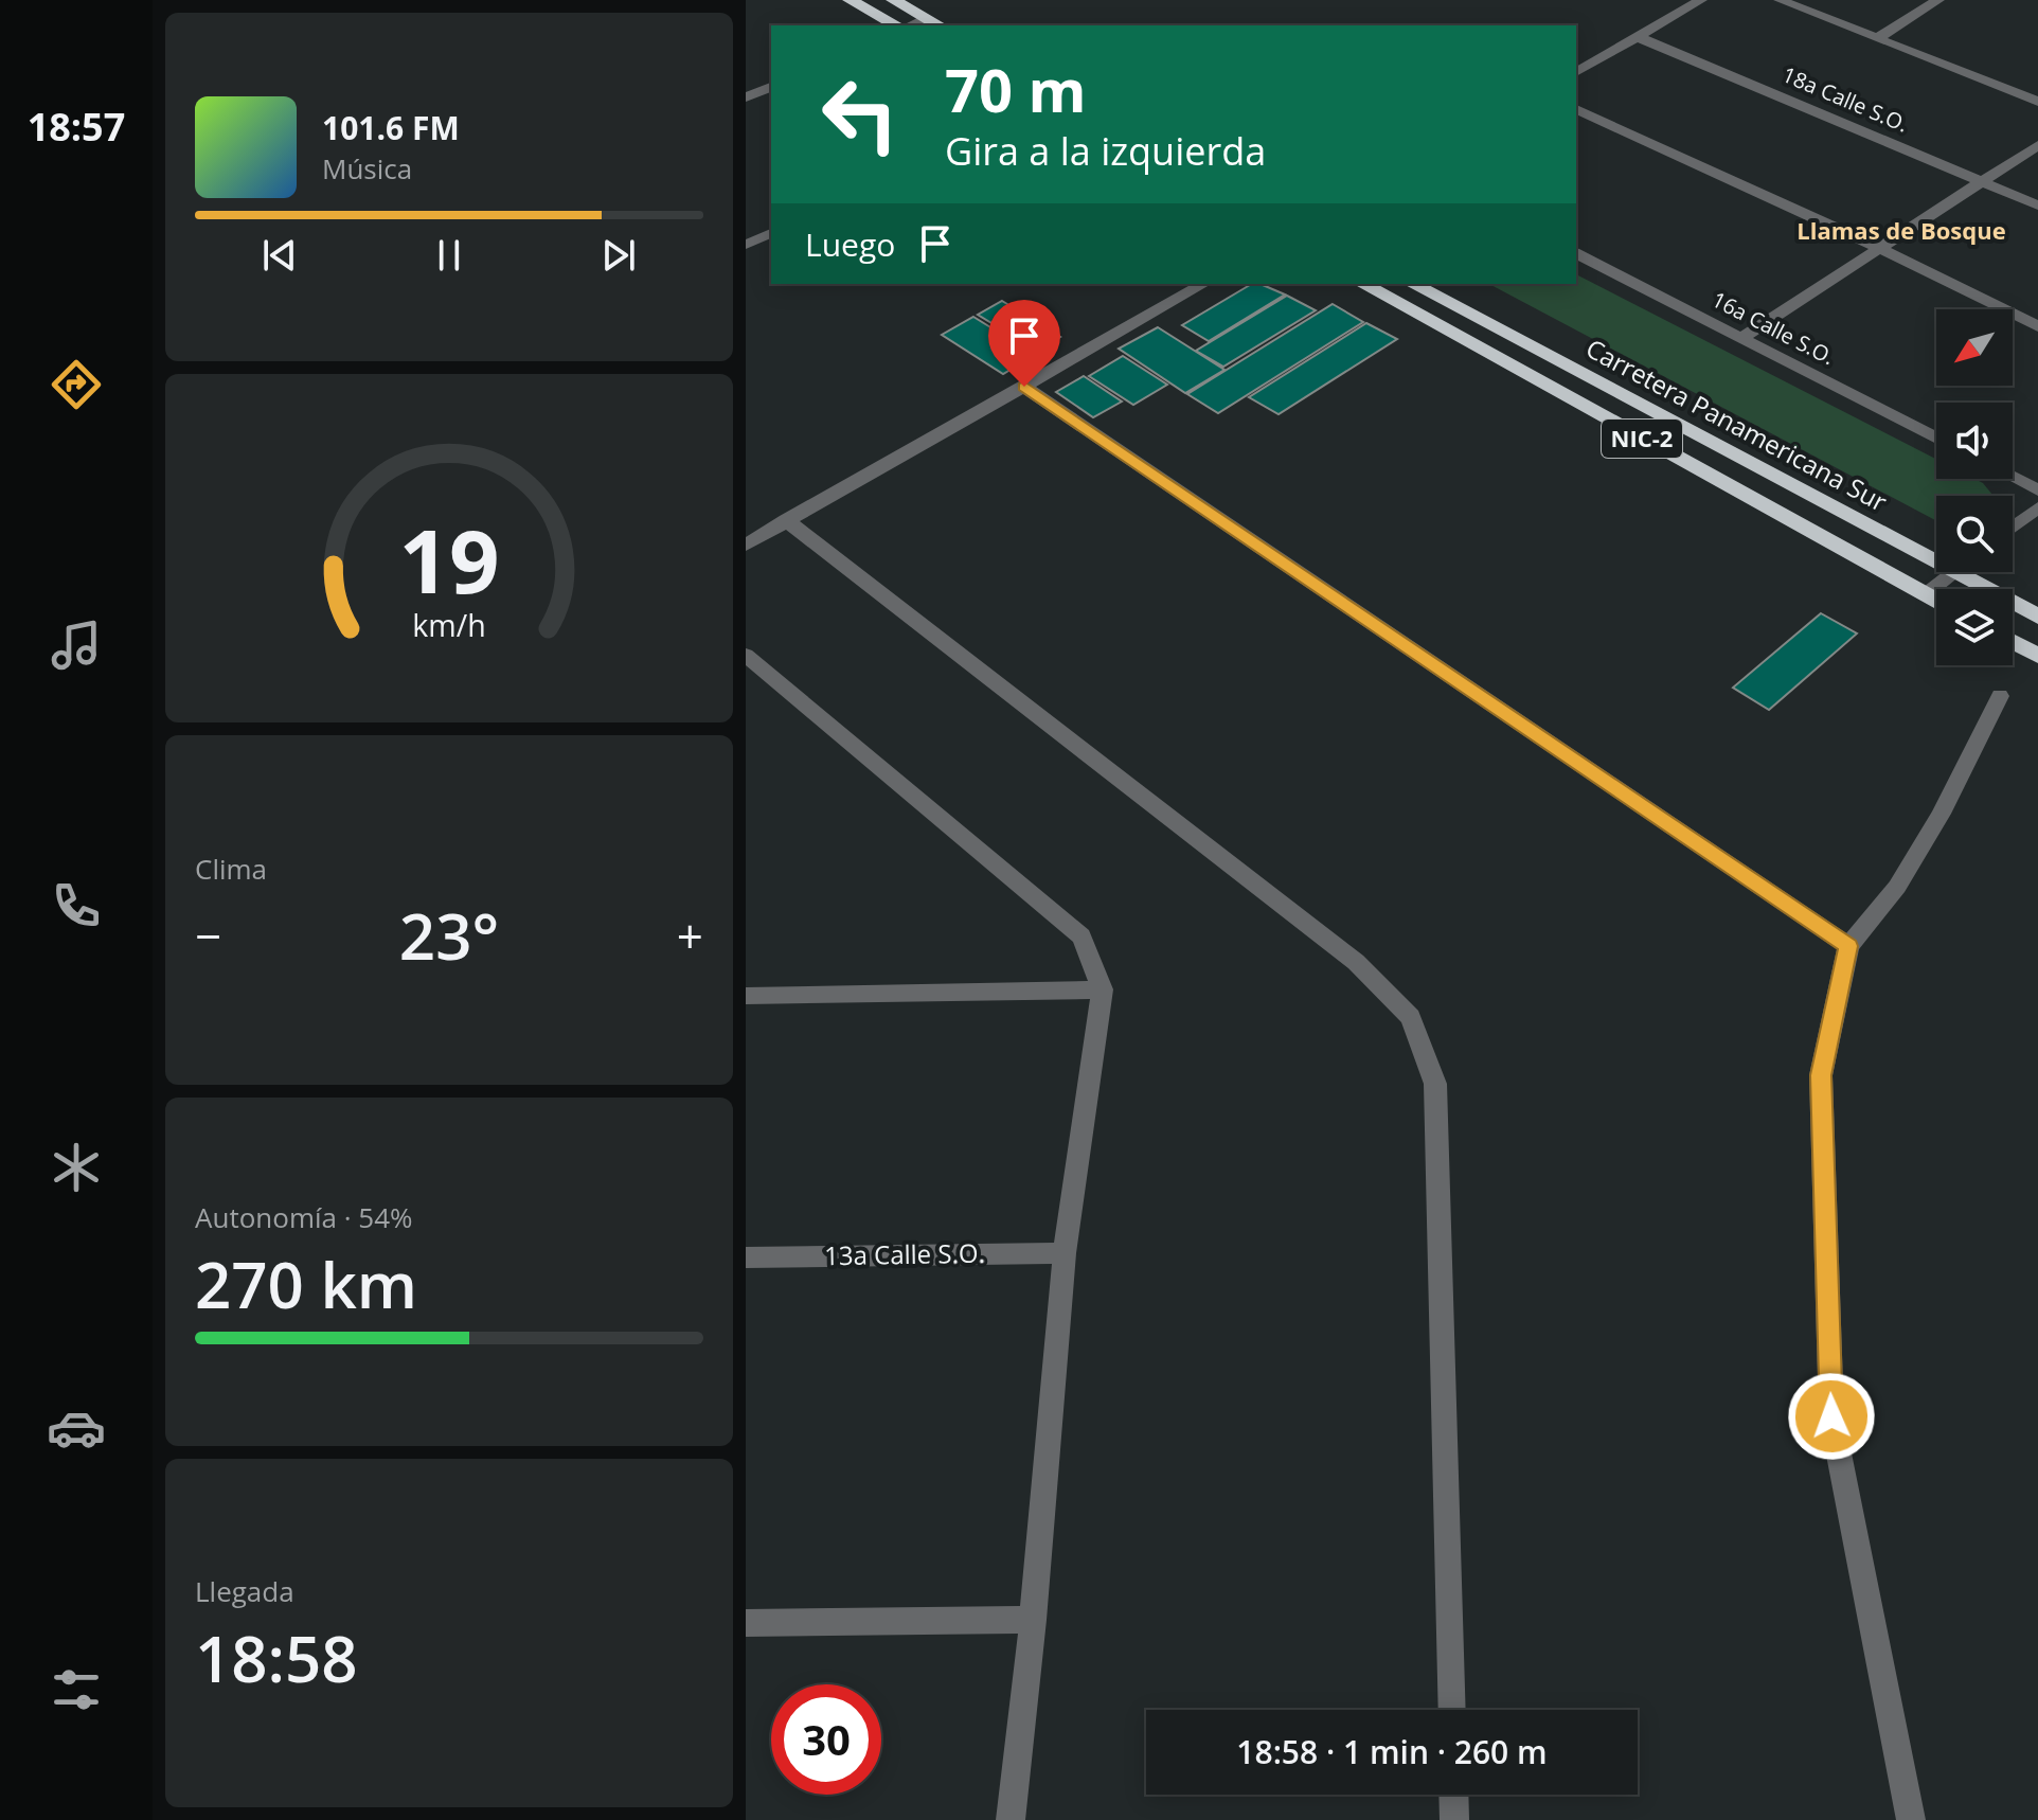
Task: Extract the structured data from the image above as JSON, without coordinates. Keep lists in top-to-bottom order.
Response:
{
  "streets": {
    "highway": ["Carretera Panamericana Sur", "NIC-2"],
    "street": ["18a Calle S.O.", "16a Calle S.O.", "13a Calle S.O."]
  },
  "districts": ["Llamas de Bosque"],
  "north": "bottom left",
  "page": {
    "tabs": "18:57",
    "turn": ["70 m", "Gira a la izquierda"],
    "song": ["101.6 FM", "Música"],
    "then": "Luego",
    "tile": [
      "Clima",
      ["Autonomía · 54%", "270 km"],
      ["Llegada", "18:58"]
    ],
    "heat": ["−", "23°", "+"],
    "limit": "30",
    "trip": "18:58 · 1 min · 260 m",
    "gauge": ["19", "km/h"]
  }
}
